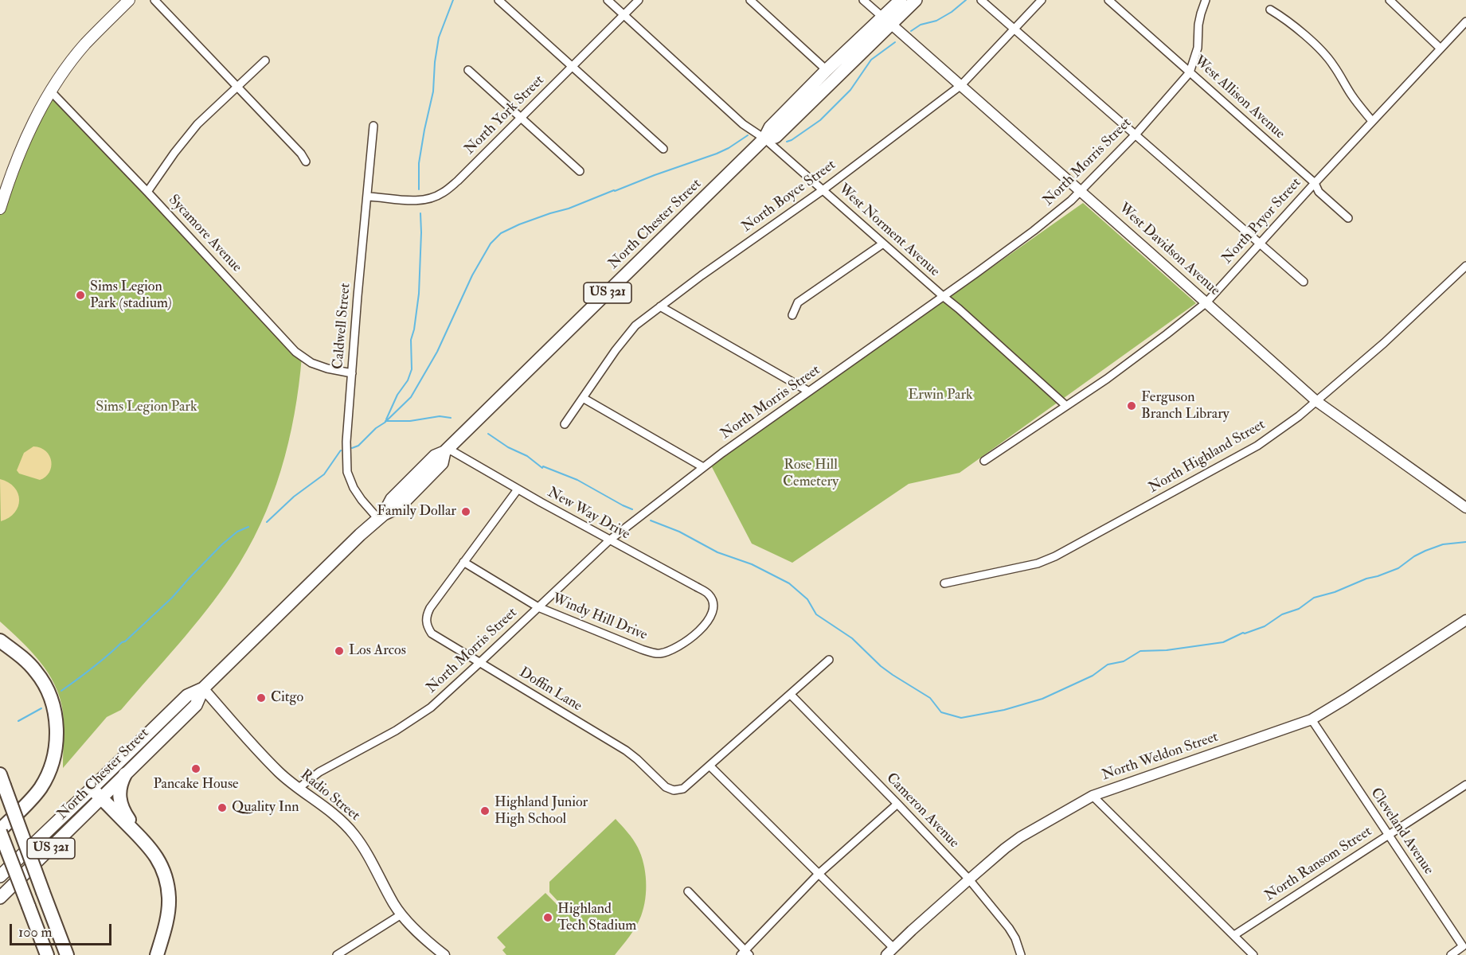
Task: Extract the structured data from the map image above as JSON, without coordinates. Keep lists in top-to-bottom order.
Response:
{
  "streets": {
    "main road": ["North Chester Street", "US 321"],
    "street": [
      "West Allison Avenue",
      "North York Street",
      "North Morris Street",
      "North Boyce Street",
      "North Pryor Street",
      "West Norment Avenue",
      "Sycamore Avenue",
      "West Davidson Avenue",
      "Caldwell Street",
      "North Highland Street",
      "New Way Drive",
      "Windy Hill Drive",
      "Doffin Lane",
      "North Weldon Street",
      "Radio Street",
      "Cameron Avenue",
      "Cleveland Avenue",
      "North Ransom Street"
    ]
  },
  "crossings": [
    ["West Allison Avenue", "North Morris Street"],
    ["West Allison Avenue", "North Pryor Street"],
    ["North York Street", "West Norment Avenue"],
    ["North York Street", "Caldwell Street"],
    ["North Morris Street", "West Norment Avenue"],
    ["North Morris Street", "West Davidson Avenue"],
    ["North Morris Street", "New Way Drive"],
    ["North Morris Street", "Windy Hill Drive"],
    ["North Morris Street", "Doffin Lane"],
    ["North Morris Street", "Radio Street"],
    ["North Boyce Street", "West Norment Avenue"],
    ["North Boyce Street", "West Davidson Avenue"],
    ["North Pryor Street", "West Norment Avenue"],
    ["North Pryor Street", "West Davidson Avenue"],
    ["North Chester Street", "West Norment Avenue"],
    ["North Chester Street", "West Davidson Avenue"],
    ["North Chester Street", "Caldwell Street"],
    ["North Chester Street", "New Way Drive"],
    ["North Chester Street", "Radio Street"],
    ["Sycamore Avenue", "Caldwell Street"],
    ["West Davidson Avenue", "North Highland Street"],
    ["New Way Drive", "Windy Hill Drive"],
    ["Windy Hill Drive", "Doffin Lane"],
    ["North Weldon Street", "Cameron Avenue"],
    ["North Weldon Street", "Cleveland Avenue"],
    ["Cleveland Avenue", "North Ransom Street"]
  ],
  "parks": ["Erwin Park", "Sims Legion Park", "Rose Hill Cemetery"],
  "places": [
    "Sims Legion Park (stadium)",
    "Ferguson Branch Library",
    "Family Dollar",
    "Los Arcos",
    "Citgo",
    "Pancake House",
    "Quality Inn",
    "Highland Junior High School",
    "Highland Tech Stadium"
  ],
  "scale_bar": "100 m"
}
